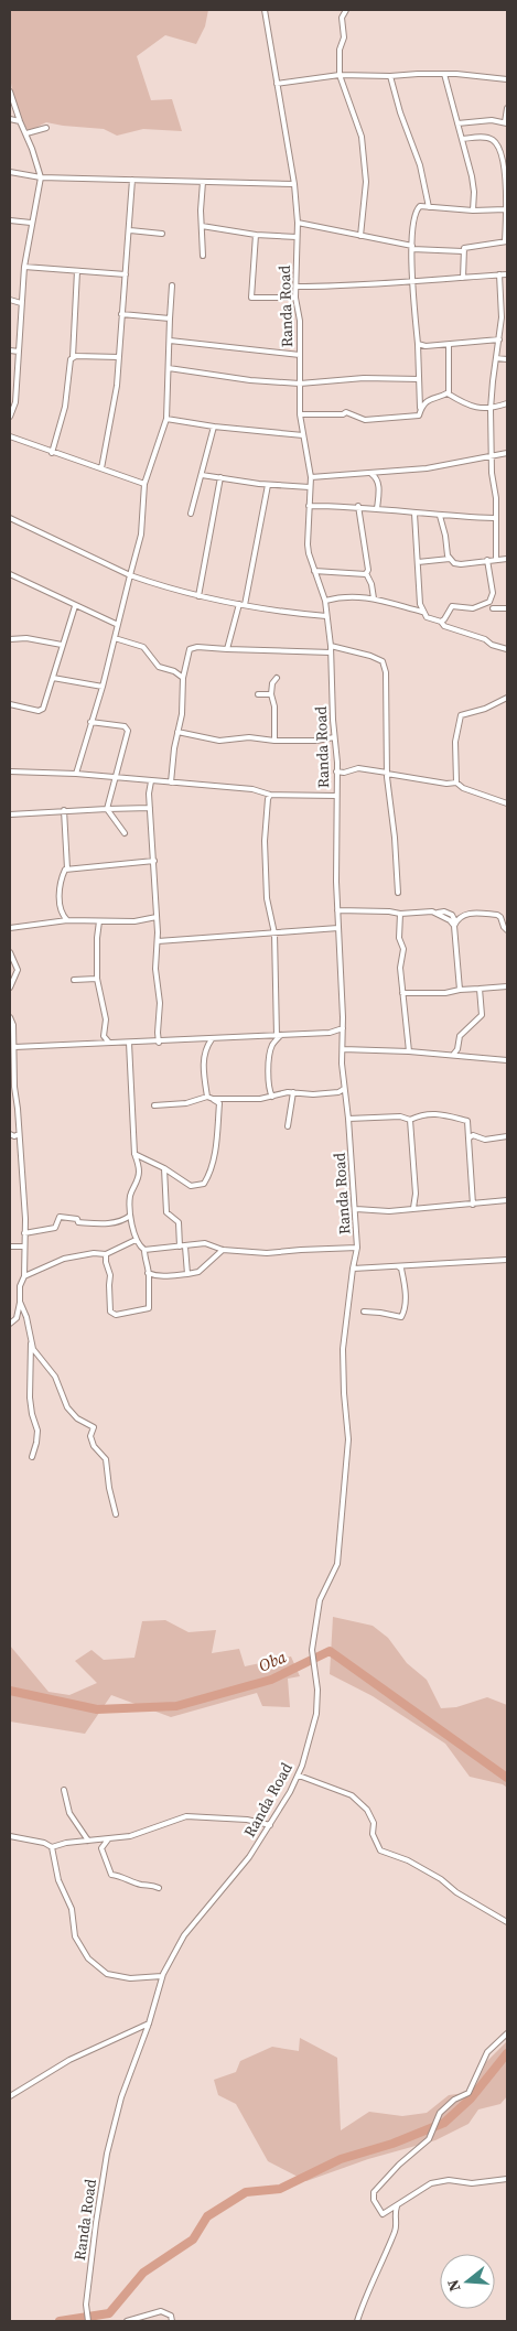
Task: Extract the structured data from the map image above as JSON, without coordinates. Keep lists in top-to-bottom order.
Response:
{
  "streets": {
    "street": ["Randa Road"]
  },
  "water": ["Oba"],
  "north": "left"
}
